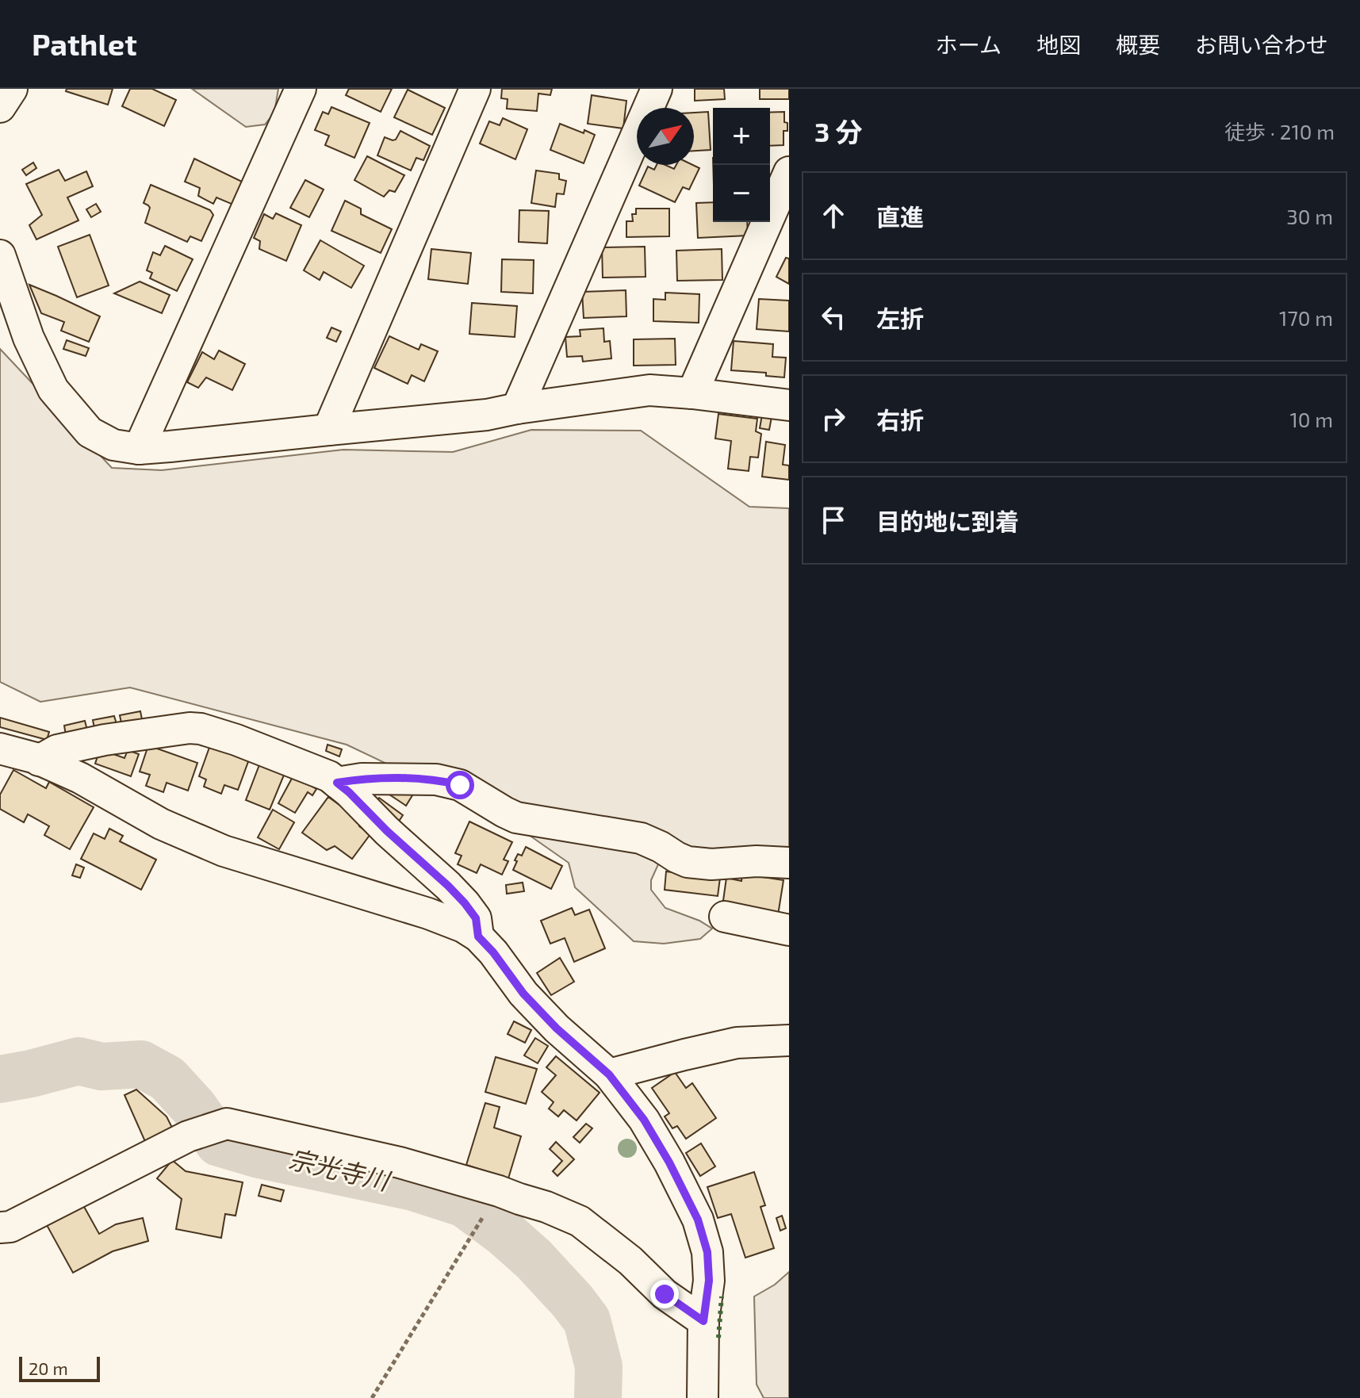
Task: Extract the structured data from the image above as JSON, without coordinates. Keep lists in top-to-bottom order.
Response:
{
  "water": ["宗光寺川"],
  "scale_bar": "20 m",
  "north": "top right",
  "page": {
    "header": "Pathlet",
    "nav": [
      "ホーム",
      "地図",
      "概要",
      "お問い合わせ"
    ],
    "heading": ["3 分", "徒歩 · 210 m"],
    "map_buttons": ["+", "−"],
    "list": [
      ["直進", "30 m"],
      ["左折", "170 m"],
      ["右折", "10 m"],
      "目的地に到着"
    ],
    "scale": "20 m"
  }
}
